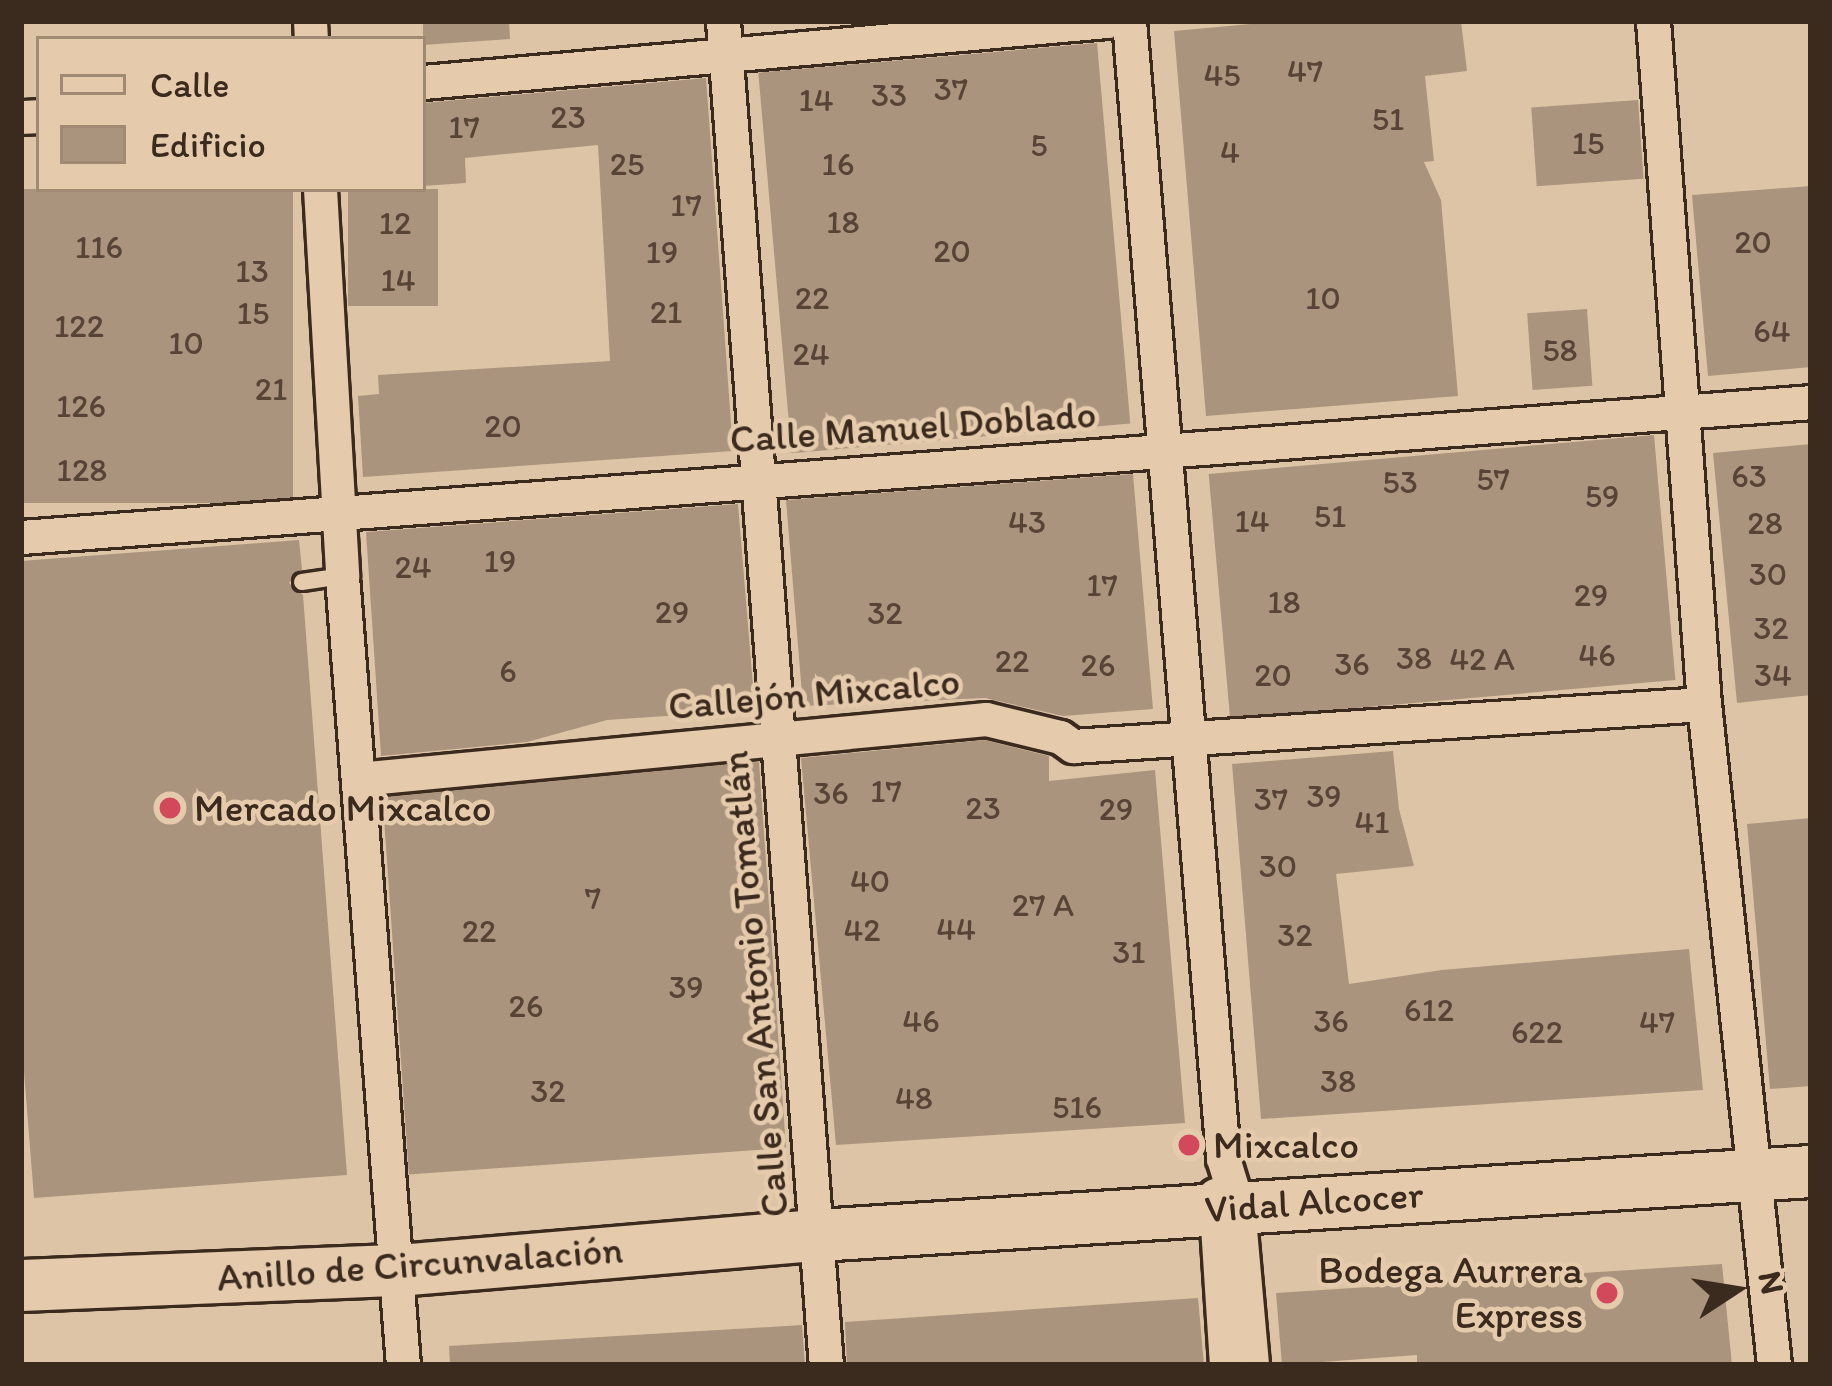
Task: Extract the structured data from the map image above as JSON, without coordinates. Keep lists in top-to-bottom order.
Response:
{
  "streets": {
    "main road": ["Vidal Alcocer", "Anillo de Circunvalación"],
    "street": ["Calle Manuel Doblado", "Callejón Mixcalco", "Calle San Antonio Tomatlán"]
  },
  "crossings": [
    ["Calle Manuel Doblado", "Calle San Antonio Tomatlán"],
    ["Callejón Mixcalco", "Calle San Antonio Tomatlán"],
    ["Calle San Antonio Tomatlán", "Vidal Alcocer"],
    ["Calle San Antonio Tomatlán", "Anillo de Circunvalación"],
    ["Vidal Alcocer", "Anillo de Circunvalación"]
  ],
  "places": ["Mercado Mixcalco", "Mixcalco", "Bodega Aurrera Express"],
  "house_numbers": [
    "47",
    "45",
    "37",
    "33",
    "14",
    "23",
    "51",
    "17",
    "15",
    "5",
    "4",
    "25",
    "16",
    "17",
    "18",
    "12",
    "20",
    "116",
    "20",
    "19",
    "13",
    "14",
    "22",
    "10",
    "21",
    "15",
    "122",
    "64",
    "10",
    "58",
    "24",
    "21",
    "126",
    "20",
    "128",
    "63",
    "57",
    "53",
    "59",
    "51",
    "14",
    "43",
    "28",
    "19",
    "24",
    "30",
    "17",
    "29",
    "18",
    "29",
    "32",
    "32",
    "46",
    "38",
    "42 A",
    "22",
    "36",
    "26",
    "6",
    "20",
    "34",
    "17",
    "36",
    "39",
    "37",
    "23",
    "29",
    "41",
    "30",
    "40",
    "7",
    "27 A",
    "44",
    "42",
    "22",
    "32",
    "31",
    "39",
    "26",
    "612",
    "46",
    "36",
    "47",
    "622",
    "38",
    "32",
    "48",
    "516"
  ],
  "legend": ["Calle", "Edificio"],
  "north": "right"
}
